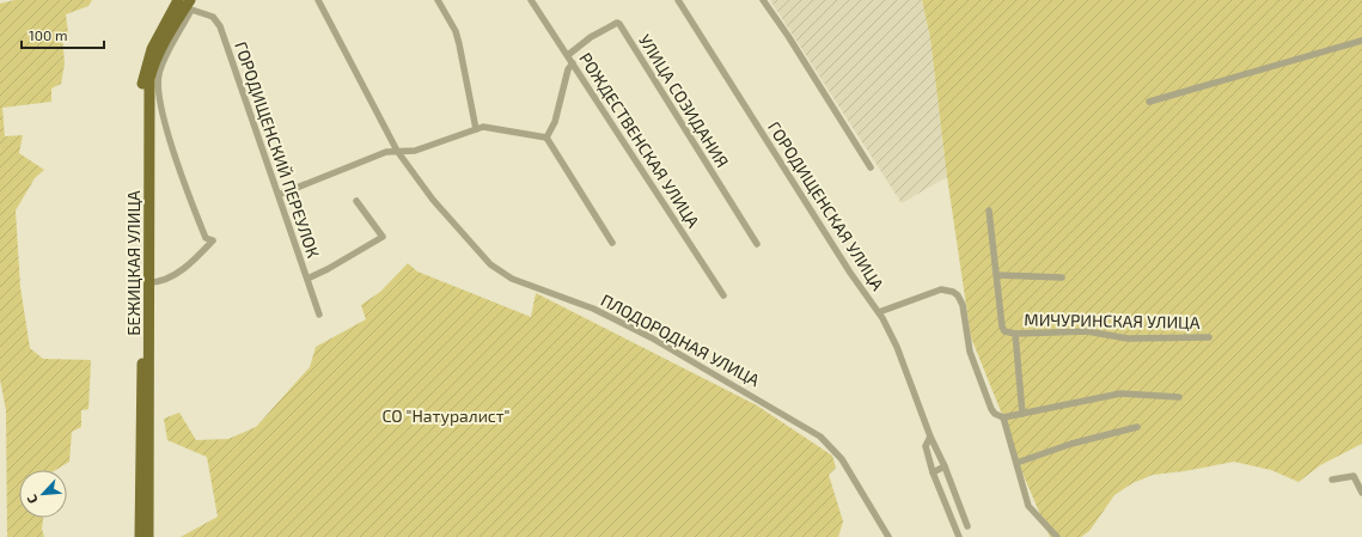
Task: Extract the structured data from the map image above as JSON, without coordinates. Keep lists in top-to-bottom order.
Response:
{
  "streets": {
    "main road": ["БЕЖИЦКАЯ УЛИЦА"],
    "street": [
      "УЛИЦА СОЗИДАНИЯ",
      "РОЖДЕСТВЕНСКАЯ УЛИЦА",
      "ГОРОДИЩЕНСКИЙ ПЕРЕУЛОК",
      "ГОРОДИЩЕНСКАЯ УЛИЦА",
      "МИЧУРИНСКАЯ УЛИЦА",
      "ПЛОДОРОДНАЯ УЛИЦА"
    ]
  },
  "crossings": [
    ["УЛИЦА СОЗИДАНИЯ", "РОЖДЕСТВЕНСКАЯ УЛИЦА"],
    ["ГОРОДИЩЕНСКИЙ ПЕРЕУЛОК", "БЕЖИЦКАЯ УЛИЦА"]
  ],
  "parks": ["СО \"Натуралист\""],
  "scale_bar": "100 m",
  "north": "bottom left"
}
